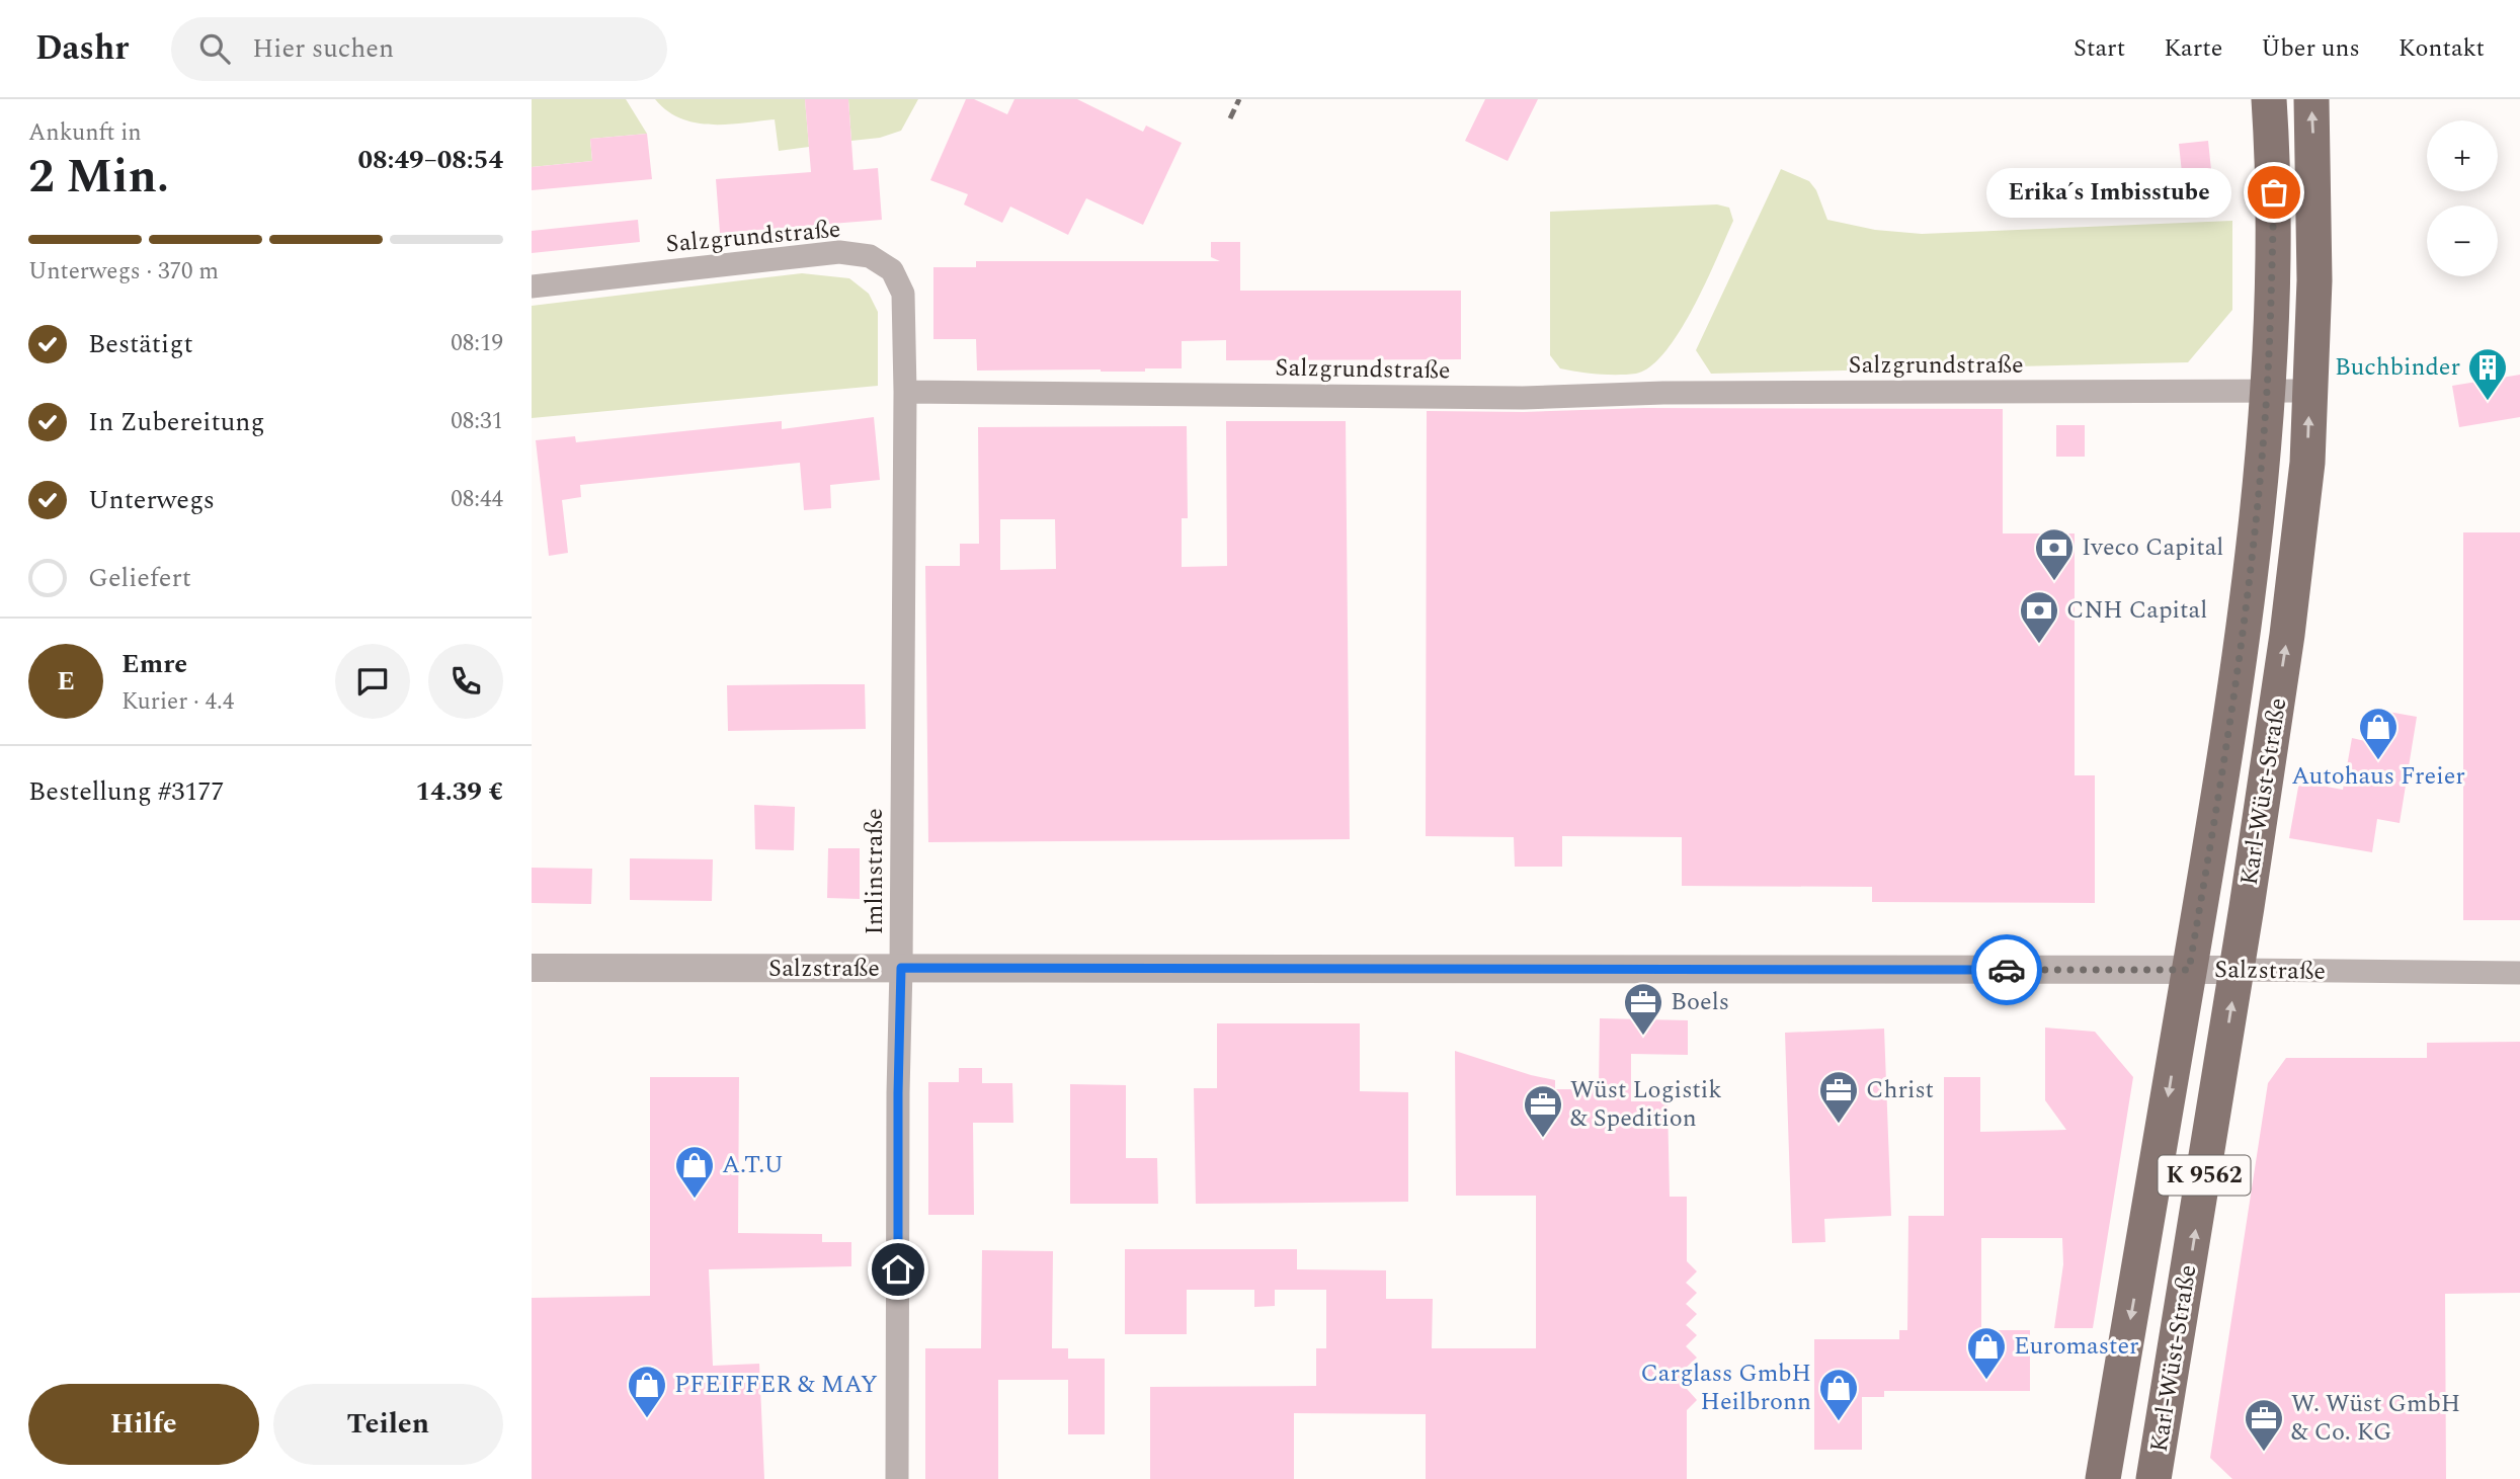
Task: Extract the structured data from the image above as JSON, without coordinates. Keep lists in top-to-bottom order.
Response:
{
  "streets": {
    "main road": ["Karl-Wüst-Straße", "K 9562"],
    "street": ["Salzgrundstraße", "Imlinstraße", "Salzstraße"]
  },
  "crossings": [
    ["Salzgrundstraße", "Karl-Wüst-Straße"],
    ["Salzgrundstraße", "Imlinstraße"],
    ["Karl-Wüst-Straße", "Salzstraße"],
    ["Imlinstraße", "Salzstraße"]
  ],
  "places": {
    "other": ["Erika´s Imbisstube"],
    "building": ["Buchbinder"],
    "bank": ["Iveco Capital", "CNH Capital"],
    "shop": [
      "Autohaus Freier",
      "A.T.U",
      "Euromaster",
      "PFEIFFER & MAY",
      "Carglass GmbH Heilbronn"
    ],
    "office": [
      "Boels",
      "Christ",
      "Wüst Logistik & Spedition",
      "W. Wüst GmbH & Co. KG"
    ]
  },
  "page": {
    "header": "Dashr",
    "search": "Hier suchen",
    "nav": [
      "Start",
      "Karte",
      "Über uns",
      "Kontakt"
    ],
    "heading": ["2 Min.", "Ankunft in", "08:49–08:54"],
    "panel": [
      "Emre",
      "Kurier · 4.4",
      "Bestellung #3177",
      "14.39 €"
    ],
    "map_buttons": ["+", "−"],
    "bubble": "Erika´s Imbisstube",
    "bar": "Unterwegs · 370 m",
    "list": [
      ["Bestätigt", "08:19"],
      ["In Zubereitung", "08:31"],
      ["Unterwegs", "08:44"],
      "Geliefert"
    ],
    "round": "E",
    "buttons": ["Hilfe", "Teilen"]
  }
}
